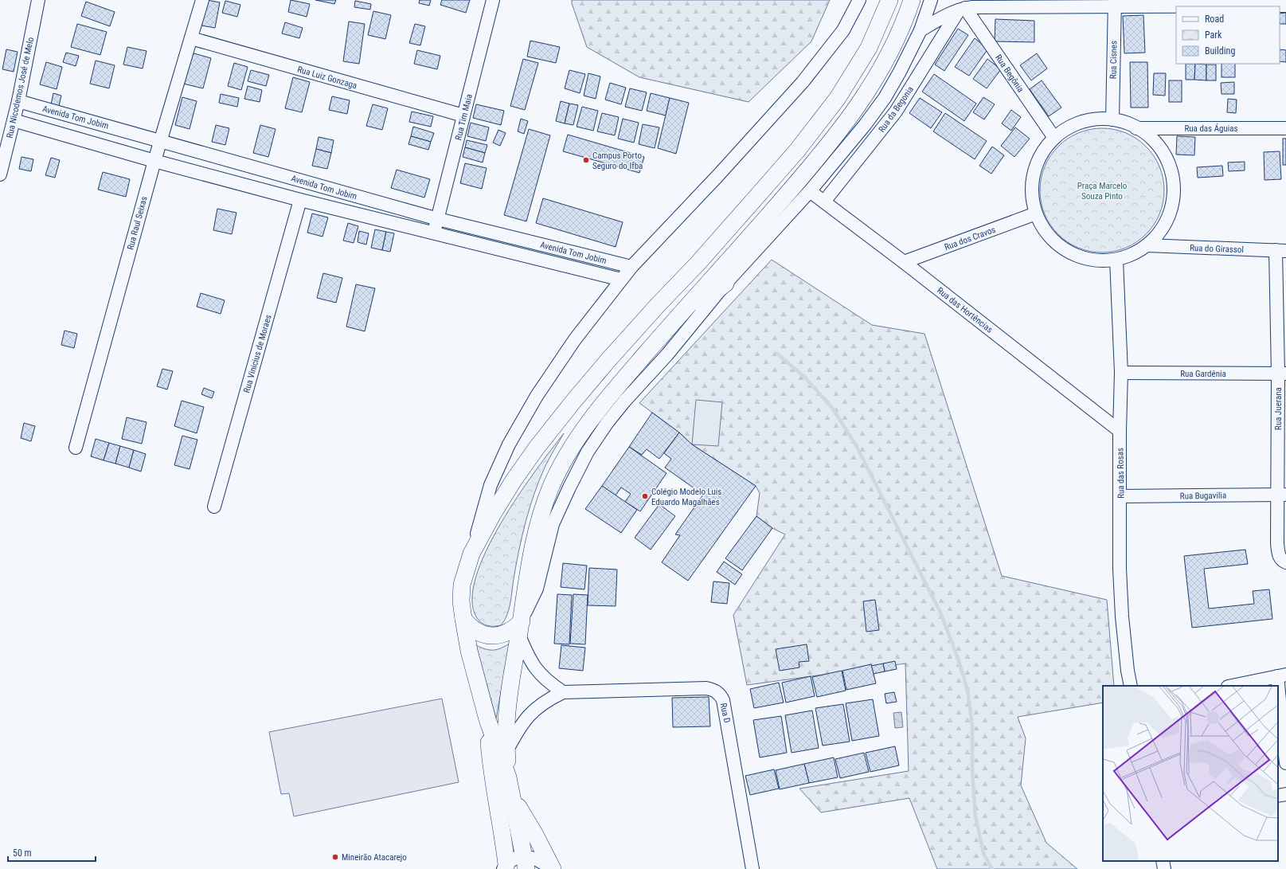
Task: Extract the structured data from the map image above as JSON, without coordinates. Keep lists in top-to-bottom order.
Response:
{
  "streets": {
    "street": [
      "Rua Cisnes",
      "Rua Begônia",
      "Rua Luiz Gonzaga",
      "Rua Nicodemos José de Melo",
      "Rua da Begonia",
      "Avenida Tom Jobim",
      "Rua Tim Maia",
      "Rua das Águias",
      "Rua Raul Seixas",
      "Rua dos Cravos",
      "Rua do Girassol",
      "Rua das Hortências",
      "Rua Vinicius de Moraes",
      "Rua Gardênia",
      "Rua Juerana",
      "Rua das Rosas",
      "Rua Bugavilia",
      "Rua D"
    ]
  },
  "crossings": [
    ["Rua Begônia", "Rua da Begonia"],
    ["Rua Luiz Gonzaga", "Rua Tim Maia"],
    ["Rua Luiz Gonzaga", "Rua Raul Seixas"],
    ["Rua Nicodemos José de Melo", "Avenida Tom Jobim"],
    ["Rua da Begonia", "Rua das Hortências"],
    ["Avenida Tom Jobim", "Rua Tim Maia"],
    ["Avenida Tom Jobim", "Rua Raul Seixas"],
    ["Avenida Tom Jobim", "Rua Vinicius de Moraes"],
    ["Rua dos Cravos", "Rua das Hortências"],
    ["Rua do Girassol", "Rua Juerana"],
    ["Rua das Hortências", "Rua das Rosas"],
    ["Rua Gardênia", "Rua Juerana"],
    ["Rua Gardênia", "Rua das Rosas"],
    ["Rua Juerana", "Rua Bugavilia"],
    ["Rua das Rosas", "Rua Bugavilia"]
  ],
  "parks": ["Praça Marcelo Souza Pinto"],
  "places": ["Campus Porto Seguro do Ifba", "Colégio Modelo Luis Eduardo Magalhães", "Mineirão Atacarejo"],
  "legend": ["Road", "Park", "Building"],
  "scale_bar": "50 m"
}
